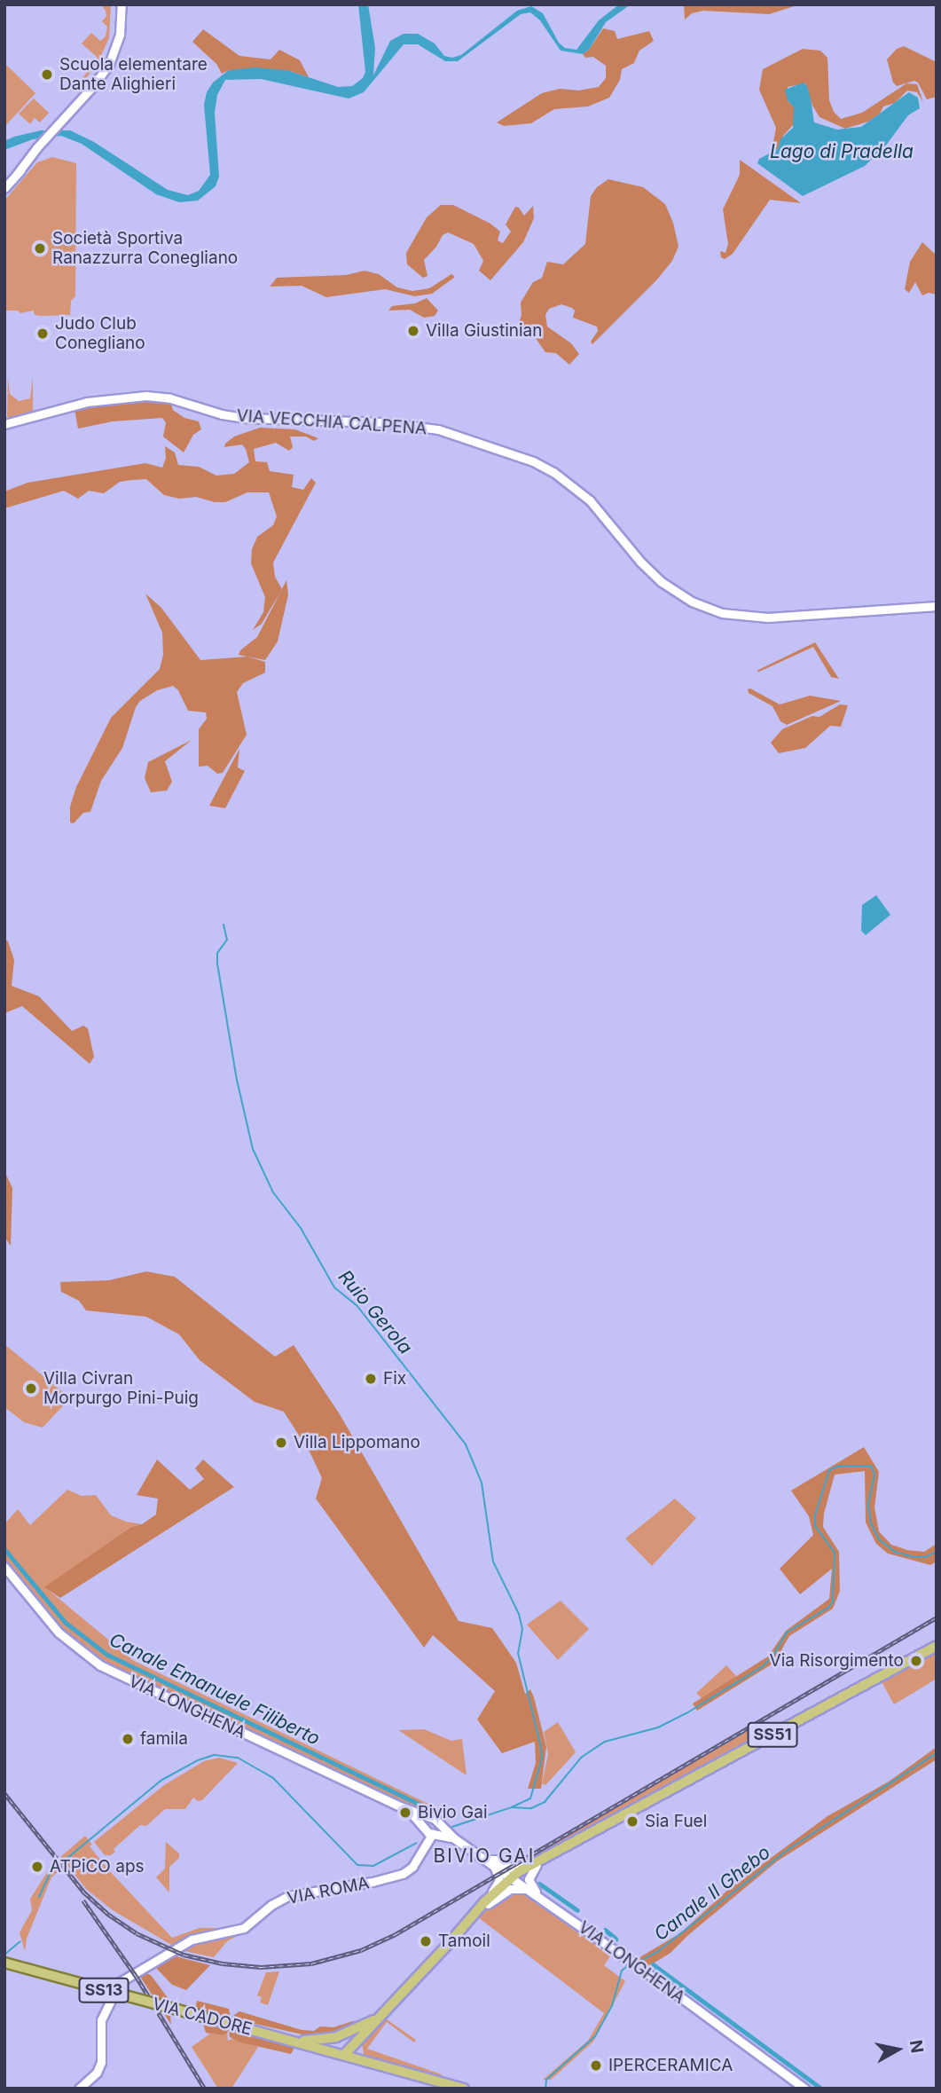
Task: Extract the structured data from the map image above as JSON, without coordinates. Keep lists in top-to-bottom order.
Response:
{
  "streets": {
    "main road": ["SS51", "SS13", "VIA CADORE"],
    "street": ["VIA VECCHIA CALPENA", "VIA LONGHENA", "VIA ROMA"]
  },
  "crossings": [
    ["VIA LONGHENA", "SS51"],
    ["VIA LONGHENA", "VIA ROMA"],
    ["VIA LONGHENA", "VIA CADORE"],
    ["SS51", "VIA CADORE"],
    ["SS13", "VIA CADORE"]
  ],
  "districts": ["BIVIO GAI"],
  "water": [
    "Lago di Pradella",
    "Ruio Gerola",
    "Canale Emanuele Filiberto",
    "Canale Il Ghebo"
  ],
  "places": [
    "Scuola elementare Dante Alighieri",
    "Società Sportiva Ranazzurra Conegliano",
    "Villa Giustinian",
    "Judo Club Conegliano",
    "Fix",
    "Villa Civran Morpurgo Pini-Puig",
    "Villa Lippomano",
    "Via Risorgimento",
    "famila",
    "Bivio Gai",
    "Sia Fuel",
    "ATPiCO aps",
    "Tamoil",
    "IPERCERAMICA"
  ],
  "north": "right"
}
